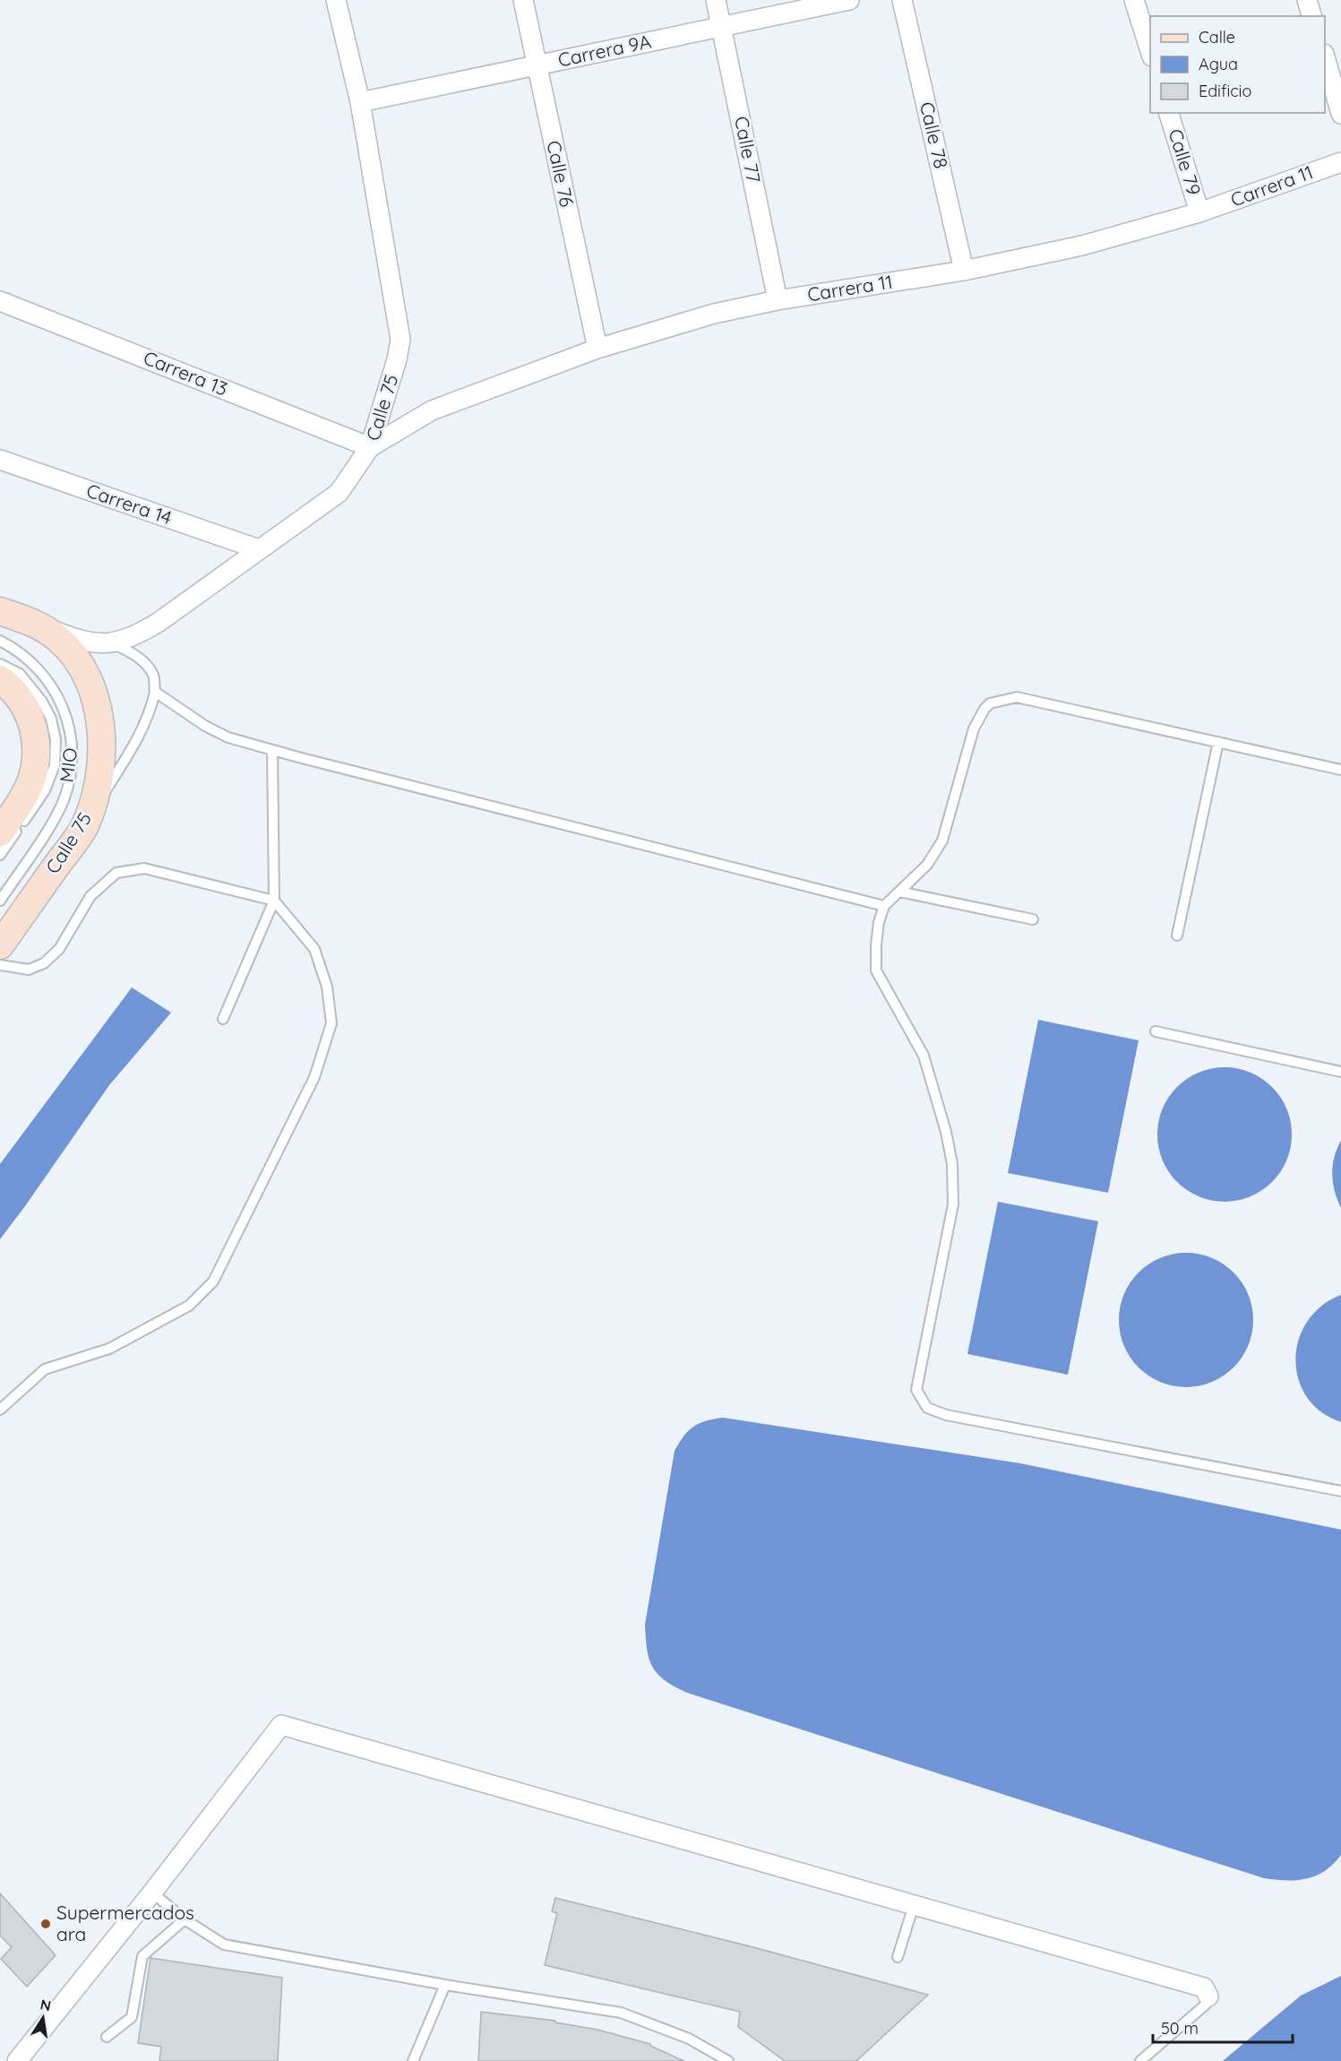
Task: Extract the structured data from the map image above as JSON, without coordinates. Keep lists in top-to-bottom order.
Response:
{
  "streets": {
    "main road": ["Calle 75"],
    "street": [
      "Carrera 9A",
      "Calle 78",
      "Calle 77",
      "Calle 79",
      "Calle 76",
      "Carrera 11",
      "Carrera 13",
      "Carrera 14"
    ],
    "lane": ["MIO"]
  },
  "crossings": [
    ["Carrera 9A", "Calle 77"],
    ["Carrera 9A", "Calle 76"],
    ["Carrera 9A", "Calle 75"],
    ["Calle 78", "Carrera 11"],
    ["Calle 77", "Carrera 11"],
    ["Calle 79", "Carrera 11"],
    ["Calle 76", "Carrera 11"],
    ["Carrera 11", "Carrera 13"],
    ["Carrera 11", "Calle 75"],
    ["Carrera 13", "Calle 75"],
    ["Calle 75", "Carrera 14"]
  ],
  "places": ["Supermercados ara"],
  "legend": ["Calle", "Agua", "Edificio"],
  "scale_bar": "50 m",
  "north": "top"
}
